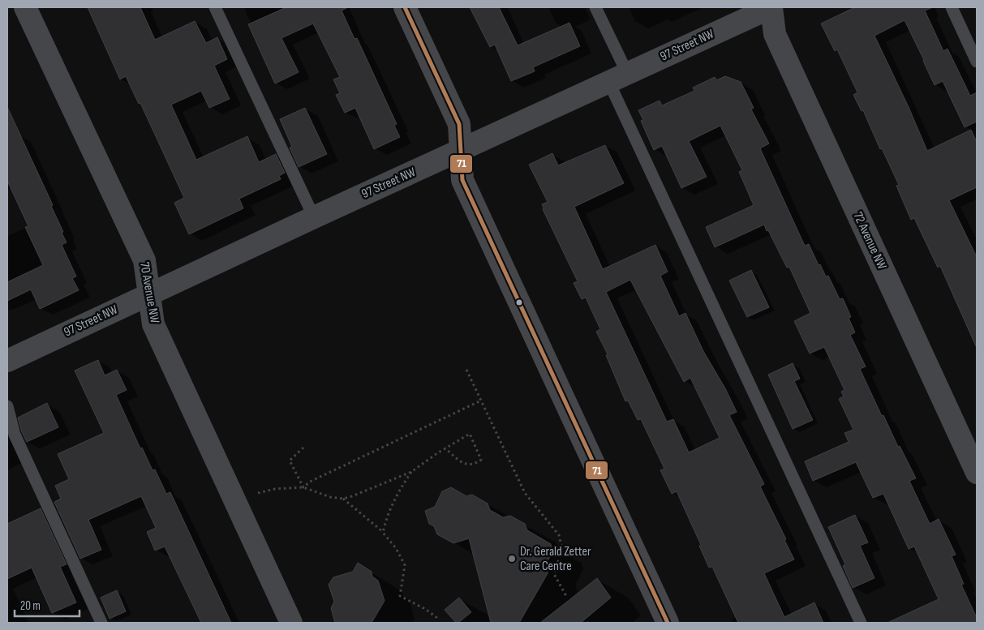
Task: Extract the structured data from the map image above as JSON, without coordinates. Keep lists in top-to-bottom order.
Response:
{
  "streets": {
    "street": ["97 Street NW", "72 Avenue NW", "70 Avenue NW"]
  },
  "crossings": [
    ["97 Street NW", "72 Avenue NW"],
    ["97 Street NW", "70 Avenue NW"]
  ],
  "places": ["Dr. Gerald Zetter Care Centre"],
  "lines": ["transit line 71"],
  "scale_bar": "20 m"
}
